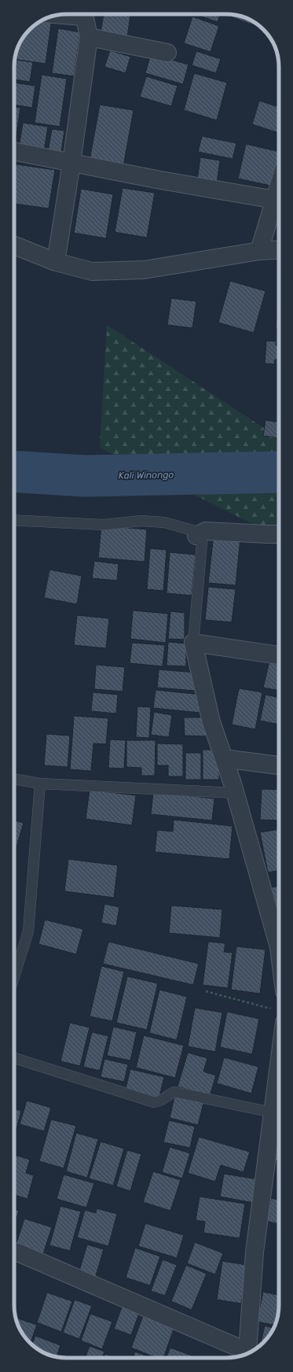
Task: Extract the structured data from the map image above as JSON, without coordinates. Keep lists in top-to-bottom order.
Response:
{
  "water": ["Kali Winongo"]
}
